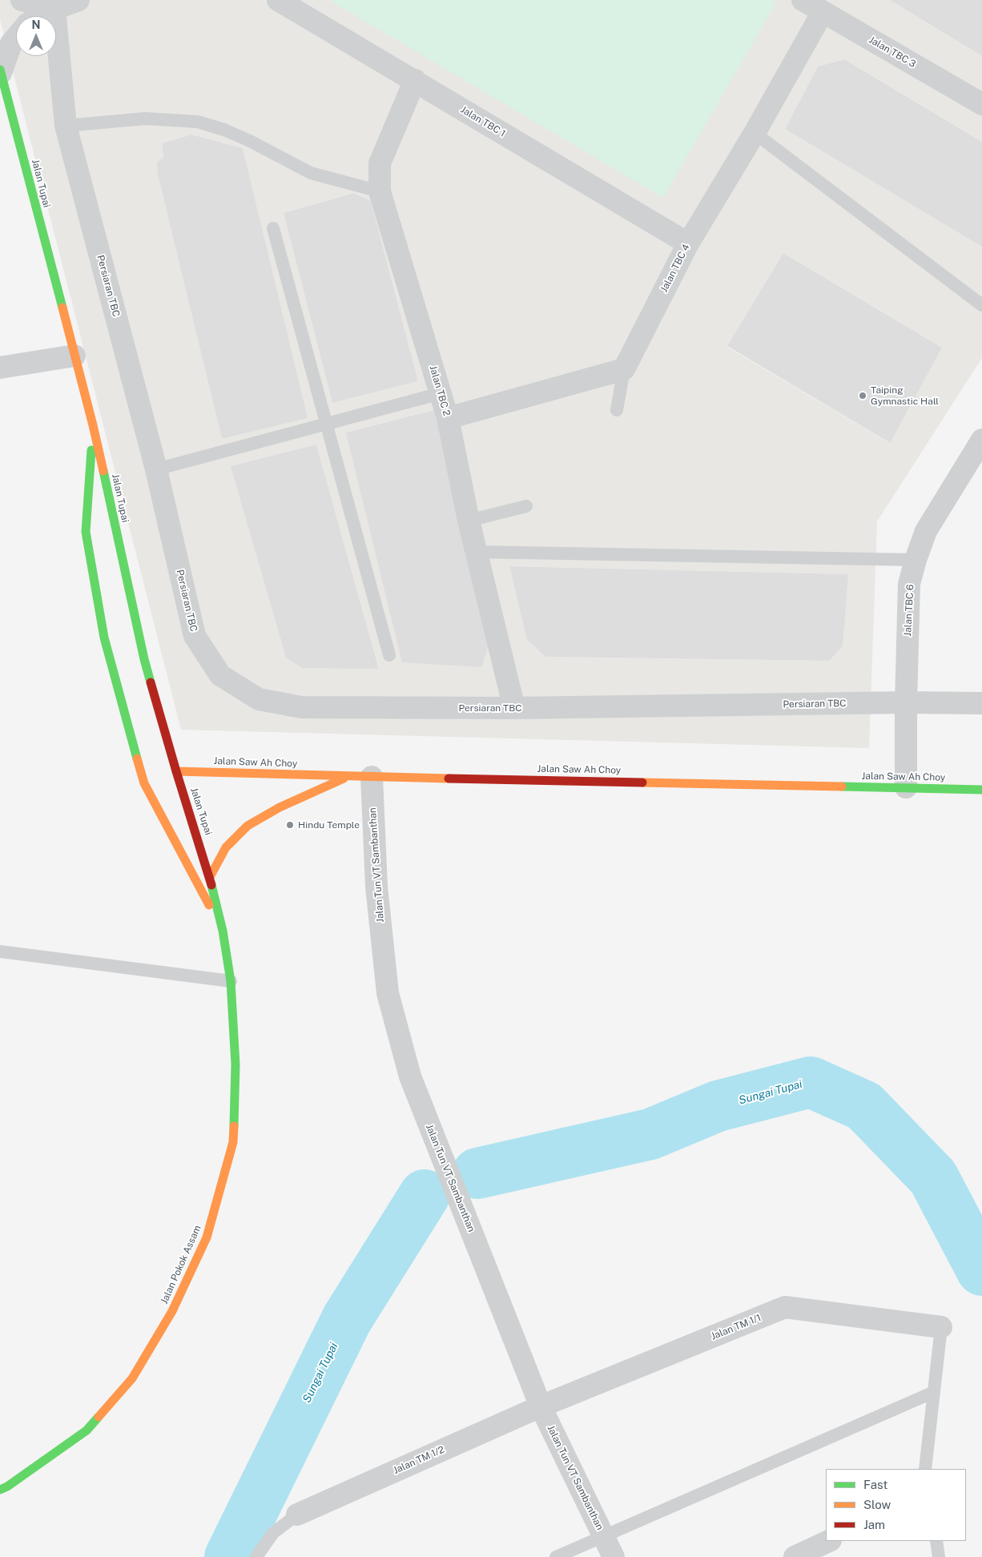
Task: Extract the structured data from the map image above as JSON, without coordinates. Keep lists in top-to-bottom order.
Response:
{
  "streets": {
    "street": [
      "Jalan TBC 3",
      "Jalan TBC 1",
      "Jalan Tupai",
      "Jalan TBC 4",
      "Persiaran TBC",
      "Jalan TBC 2",
      "Jalan TBC 6",
      "Jalan Saw Ah Choy",
      "Jalan Tun VT Sambanthan",
      "Jalan Pokok Assam",
      "Jalan TM 1/1",
      "Jalan TM 1/2"
    ]
  },
  "crossings": [
    ["Jalan TBC 3", "Jalan TBC 4"],
    ["Jalan TBC 1", "Jalan TBC 4"],
    ["Jalan TBC 1", "Jalan TBC 2"],
    ["Jalan Tupai", "Jalan Saw Ah Choy"],
    ["Jalan Tupai", "Jalan Pokok Assam"],
    ["Persiaran TBC", "Jalan TBC 2"],
    ["Persiaran TBC", "Jalan TBC 6"],
    ["Jalan TBC 6", "Jalan Saw Ah Choy"],
    ["Jalan Saw Ah Choy", "Jalan Tun VT Sambanthan"],
    ["Jalan Tun VT Sambanthan", "Jalan TM 1/1"],
    ["Jalan Tun VT Sambanthan", "Jalan TM 1/2"],
    ["Jalan TM 1/1", "Jalan TM 1/2"]
  ],
  "water": ["Sungai Tupai"],
  "places": ["Taiping Gymnastic Hall", "Hindu Temple"],
  "legend": ["Fast", "Slow", "Jam"],
  "north": "top"
}
